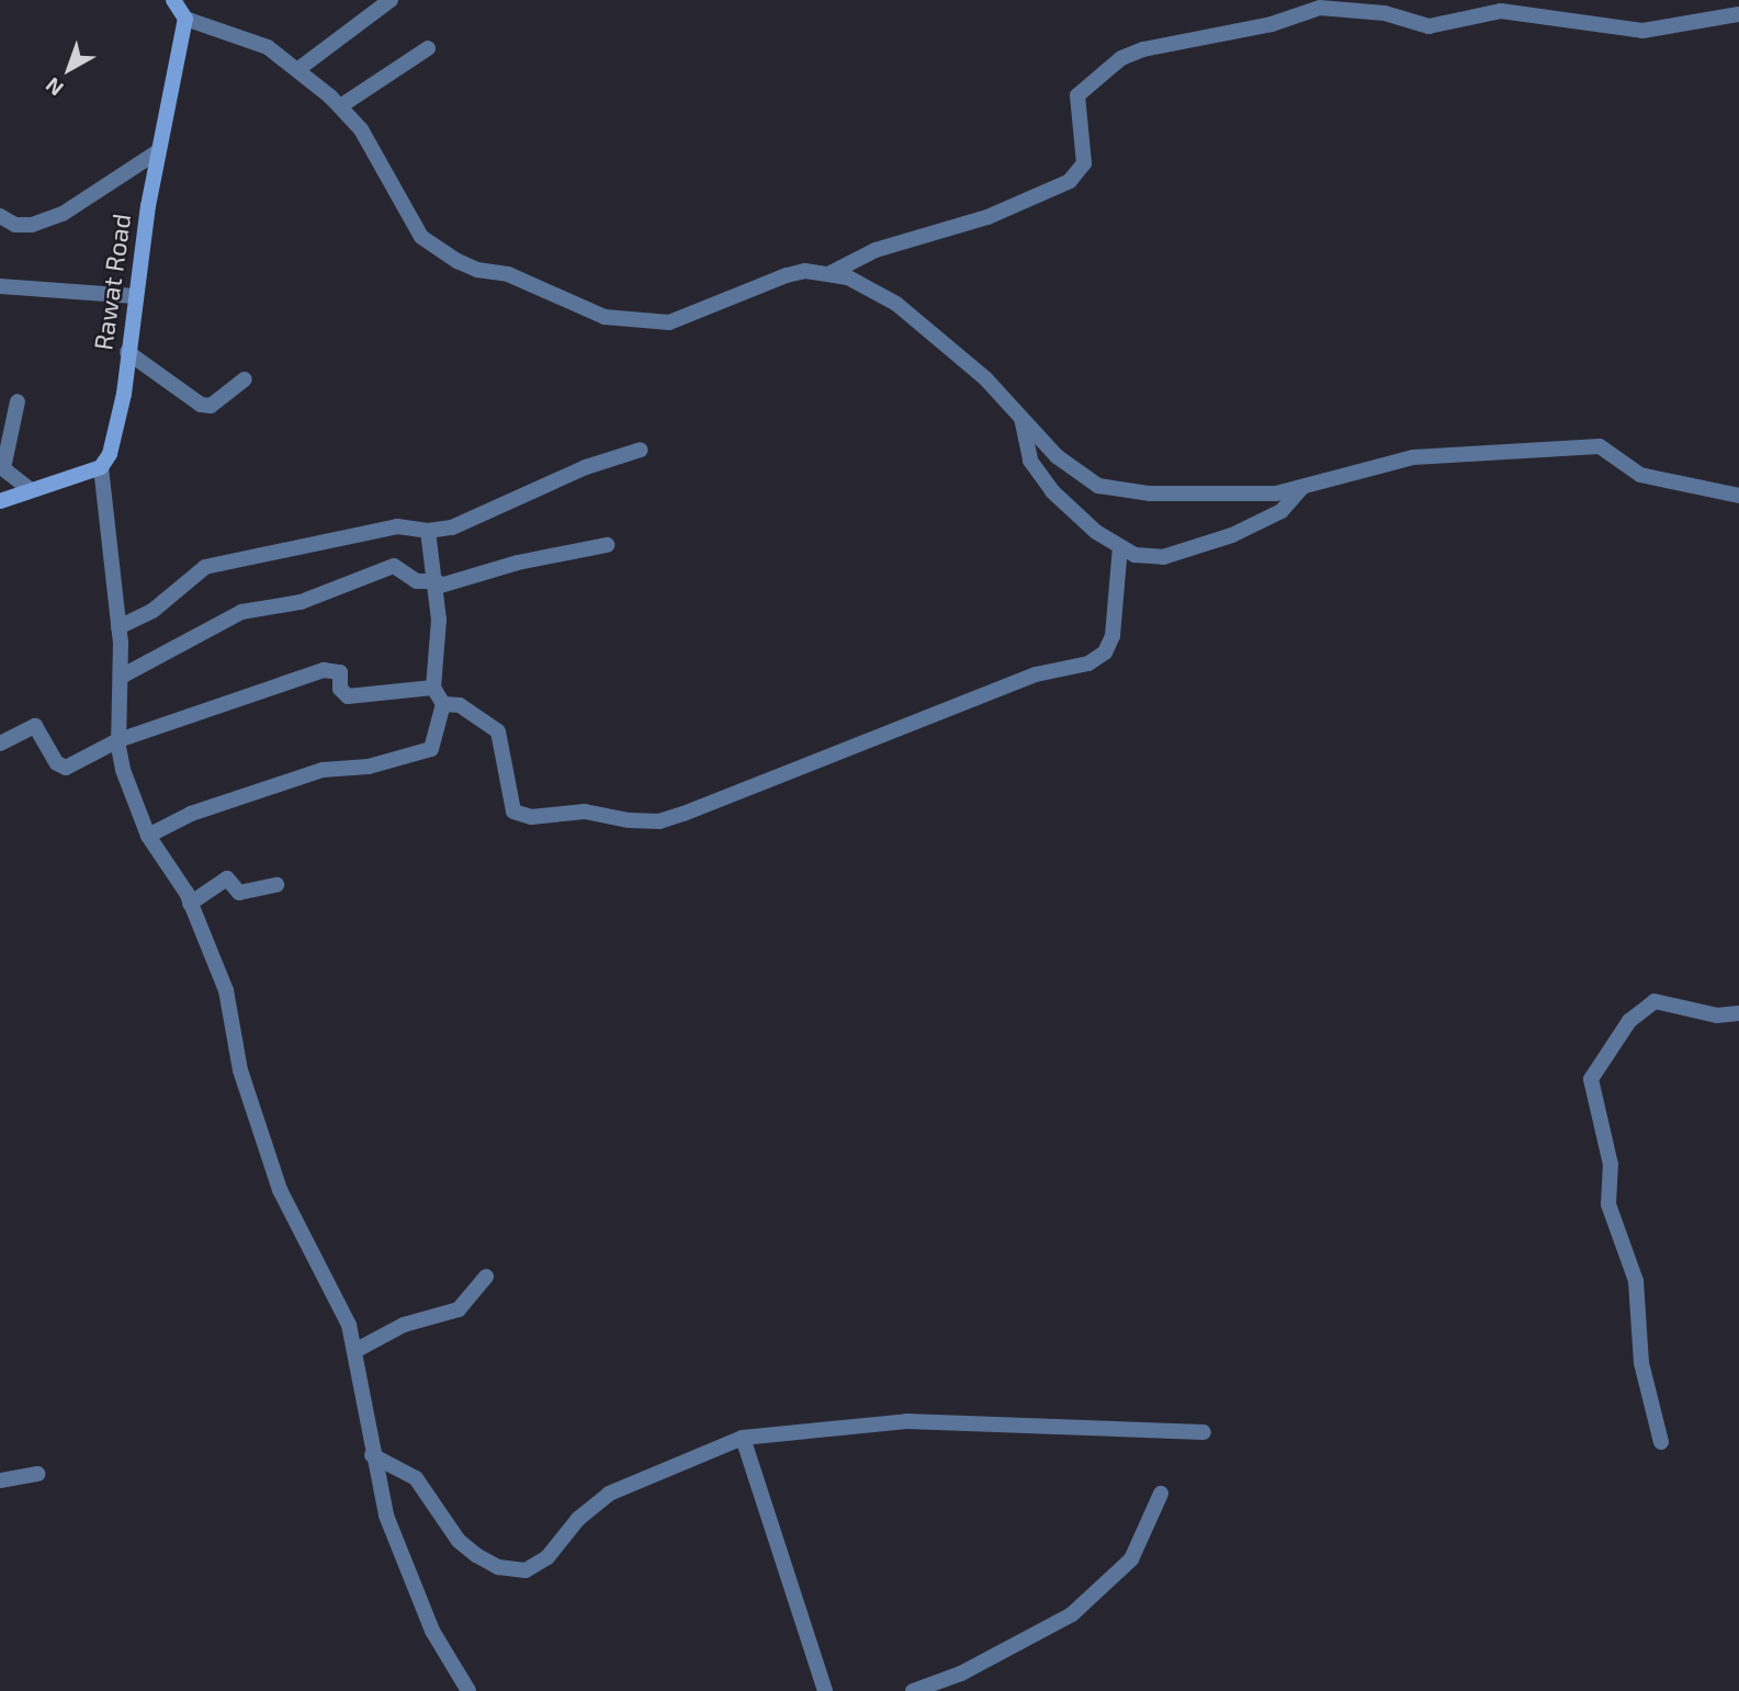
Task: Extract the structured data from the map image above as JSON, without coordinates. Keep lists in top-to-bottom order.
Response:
{
  "streets": {
    "main road": ["Rawat Road"]
  },
  "north": "bottom left"
}
